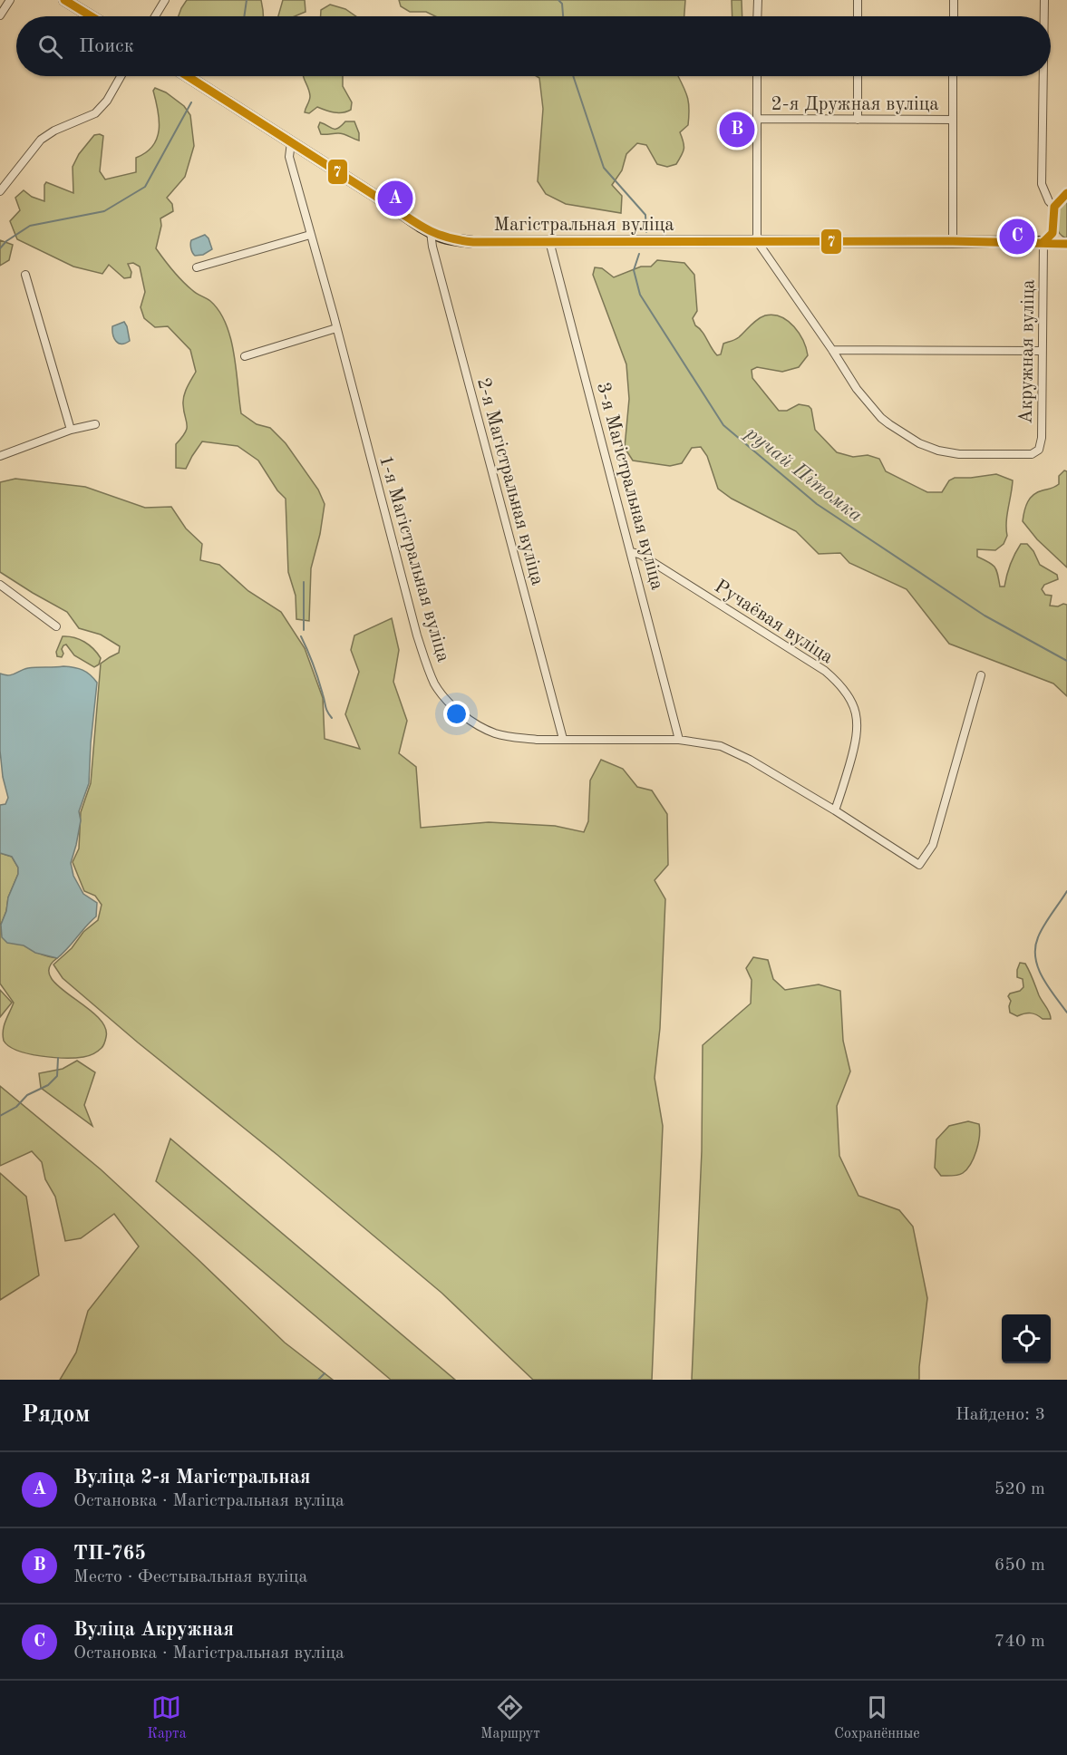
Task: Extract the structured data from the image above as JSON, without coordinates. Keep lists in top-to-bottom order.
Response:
{
  "streets": {
    "street": [
      "2-я Дружная вуліца",
      "Магістральная вуліца",
      "Акружная вуліца",
      "2-я Магістральная вуліца",
      "3-я Магістральная вуліца",
      "1-я Магістральная вуліца",
      "Ручаёвая вуліца"
    ]
  },
  "crossings": [
    ["Магістральная вуліца", "Акружная вуліца"],
    ["Магістральная вуліца", "2-я Магістральная вуліца"],
    ["Магістральная вуліца", "3-я Магістральная вуліца"],
    ["Магістральная вуліца", "1-я Магістральная вуліца"],
    ["2-я Магістральная вуліца", "1-я Магістральная вуліца"],
    ["3-я Магістральная вуліца", "1-я Магістральная вуліца"],
    ["3-я Магістральная вуліца", "Ручаёвая вуліца"],
    ["1-я Магістральная вуліца", "Ручаёвая вуліца"]
  ],
  "water": ["ручай Пітомка"],
  "lines": ["transit line 7"],
  "page": {
    "search": "Поиск",
    "pins": ["B", "A", "C"],
    "heading": ["Рядом", "Найдено: 3"],
    "list": [
      {
        "mark": "A",
        "name": "Вуліца 2-я Магістральная",
        "note": "Остановка · Магістральная вуліца",
        "value": "520 m"
      },
      {
        "mark": "B",
        "name": "ТП-765",
        "note": "Место · Фестывальная вуліца",
        "value": "650 m"
      },
      {
        "mark": "C",
        "name": "Вуліца Акружная",
        "note": "Остановка · Магістральная вуліца",
        "value": "740 m"
      }
    ],
    "nav": ["Карта", "Маршрут", "Сохранённые"]
  }
}
